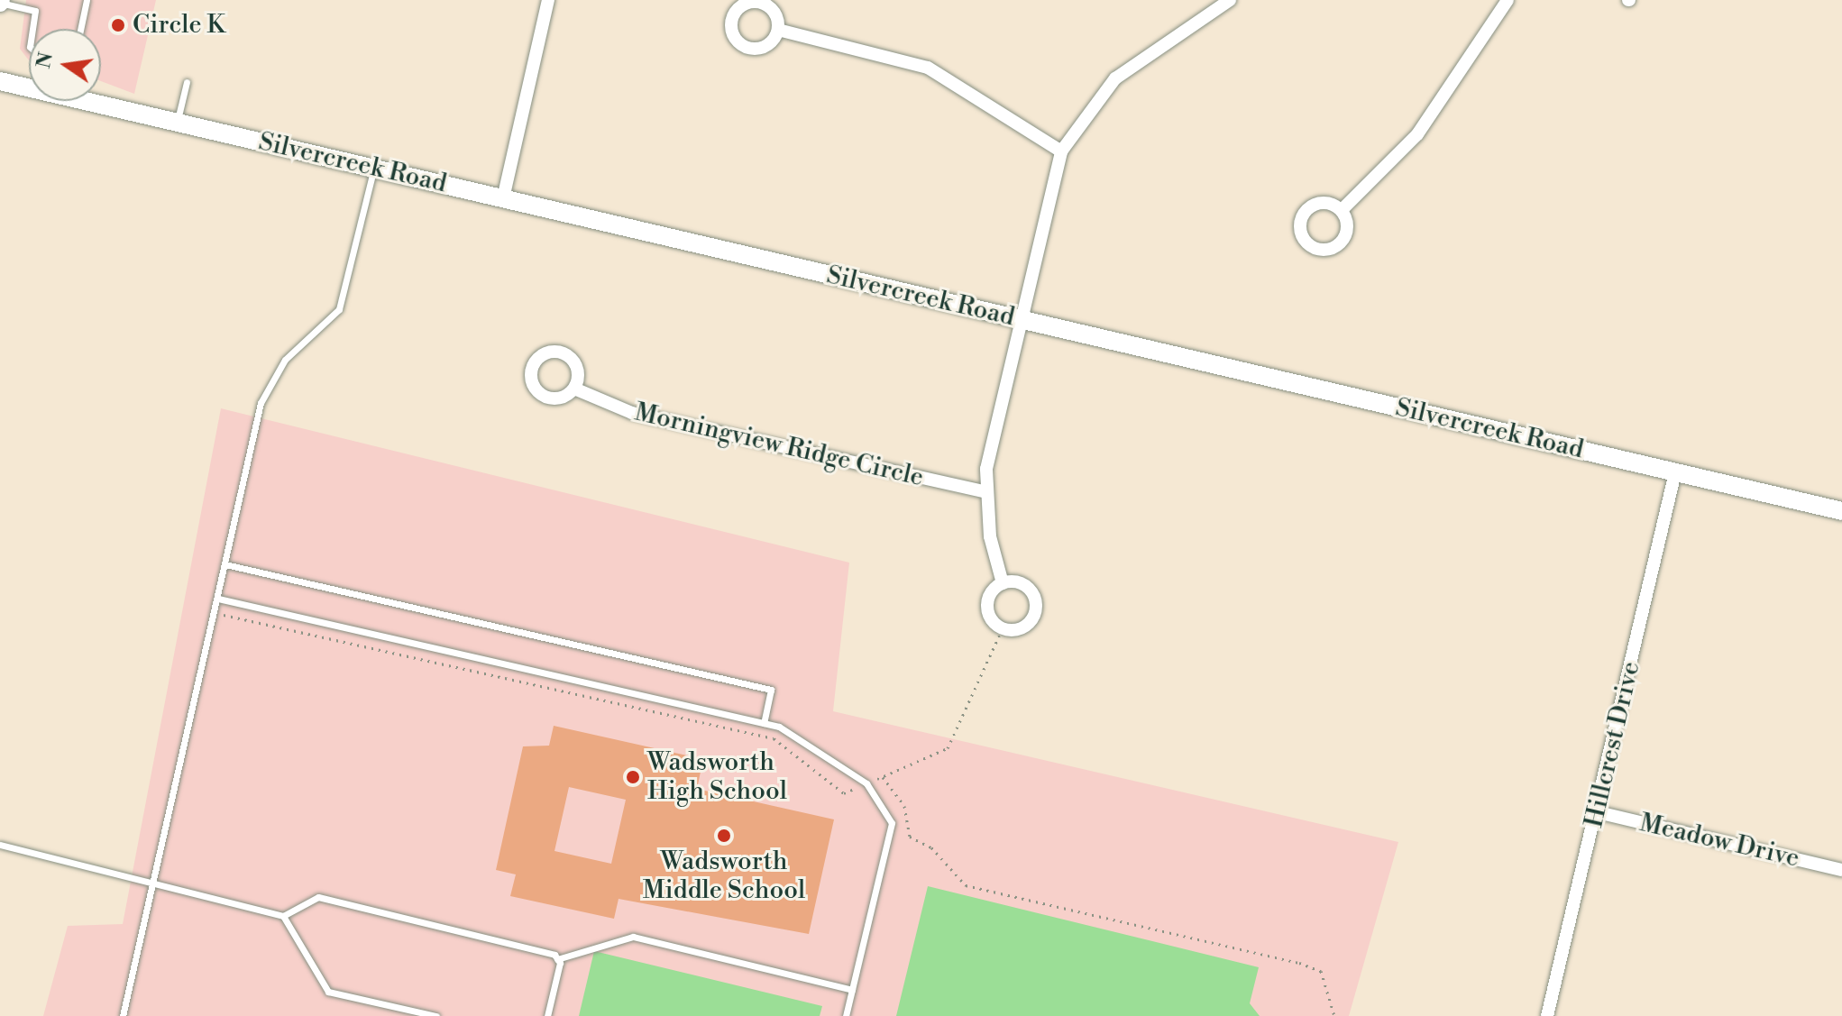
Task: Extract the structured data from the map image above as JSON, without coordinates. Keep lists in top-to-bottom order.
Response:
{
  "streets": {
    "street": [
      "Silvercreek Road",
      "Morningview Ridge Circle",
      "Hillcrest Drive",
      "Meadow Drive"
    ]
  },
  "crossings": [
    ["Silvercreek Road", "Hillcrest Drive"],
    ["Hillcrest Drive", "Meadow Drive"]
  ],
  "places": ["Circle K", "Wadsworth High School", "Wadsworth Middle School"],
  "north": "left"
}
